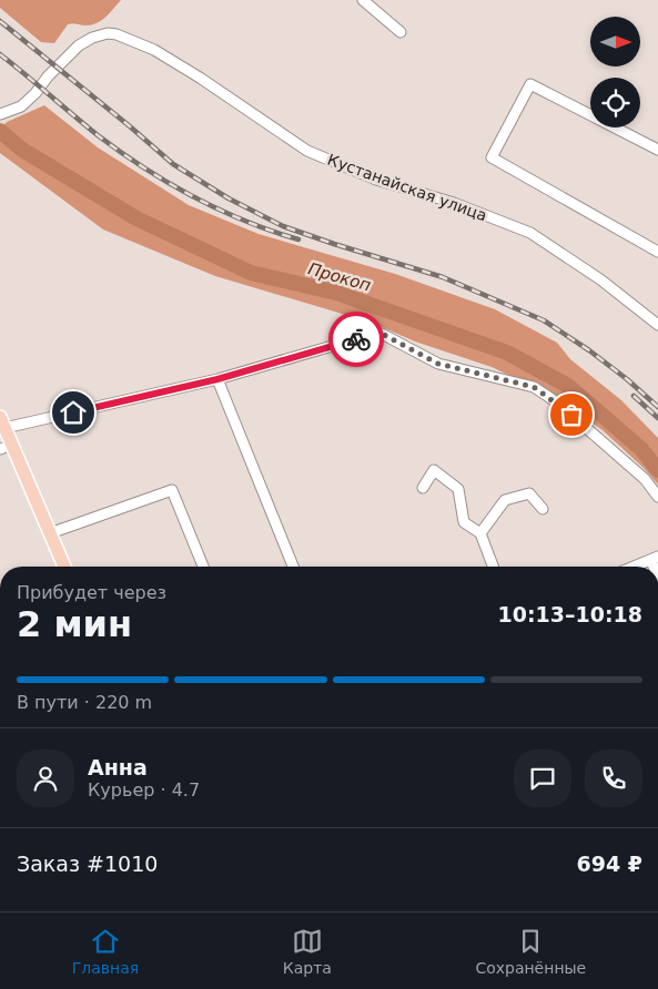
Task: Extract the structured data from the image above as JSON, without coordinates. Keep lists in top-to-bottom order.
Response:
{
  "streets": {
    "street": ["Кустанайская улица"]
  },
  "water": ["Прокоп"],
  "north": "right",
  "page": {
    "heading": ["2 мин", "Прибудет через", "10:13–10:18"],
    "panel": [
      "Анна",
      "Курьер · 4.7",
      "Заказ #1010",
      "694 ₽"
    ],
    "bar": "В пути · 220 m",
    "tabs": ["Главная", "Карта", "Сохранённые"]
  }
}
